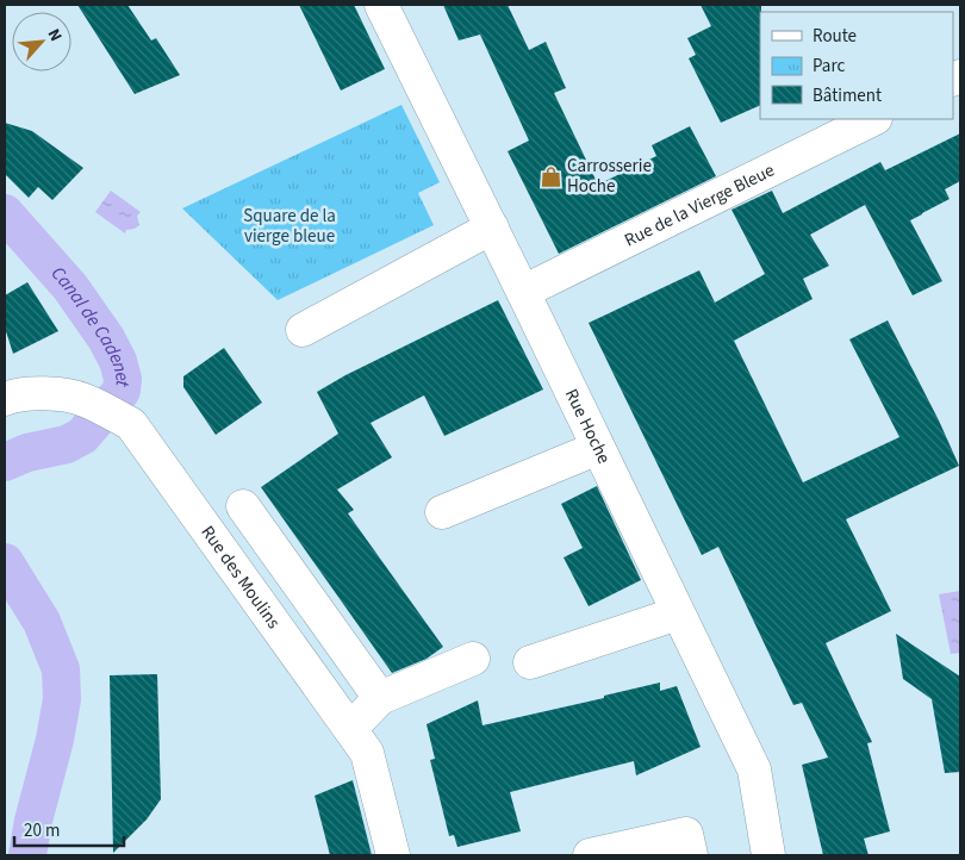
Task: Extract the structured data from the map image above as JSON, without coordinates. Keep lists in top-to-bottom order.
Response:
{
  "streets": {
    "street": ["Rue de la Vierge Bleue", "Rue Hoche", "Rue des Moulins"]
  },
  "crossings": [
    ["Rue de la Vierge Bleue", "Rue Hoche"]
  ],
  "water": ["Canal de Cadenet"],
  "parks": ["Square de la vierge bleue"],
  "places": {
    "shop": ["Carrosserie Hoche"]
  },
  "legend": ["Route", "Parc", "Bâtiment"],
  "scale_bar": "20 m",
  "north": "top right"
}
